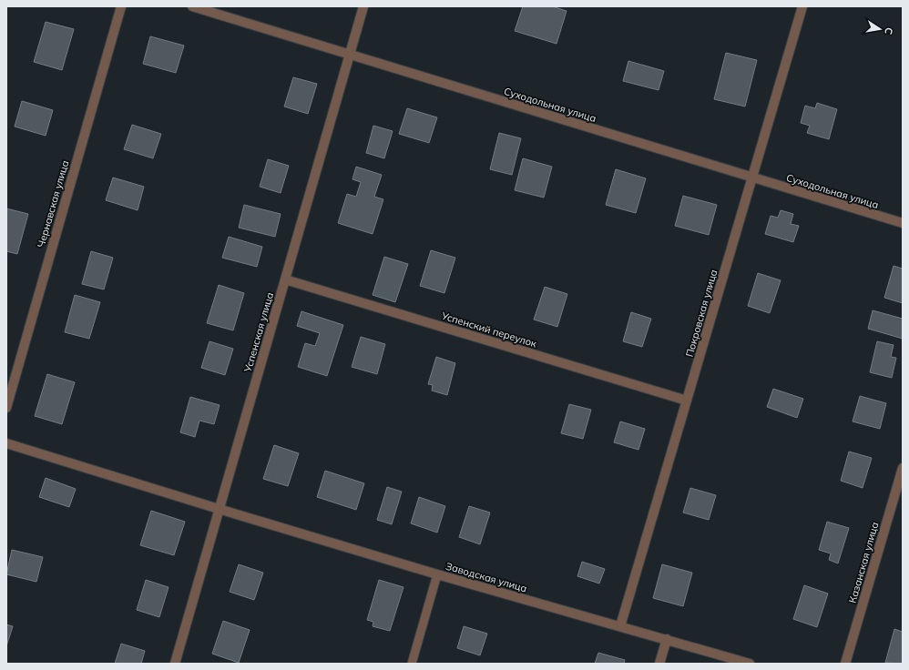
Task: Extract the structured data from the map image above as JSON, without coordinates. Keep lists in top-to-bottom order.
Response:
{
  "streets": {
    "street": [
      "Суходольная улица",
      "Чернавская улица",
      "Покровская улица",
      "Успенский переулок",
      "Успенская улица",
      "Казанская улица",
      "Заводская улица"
    ]
  },
  "crossings": [
    ["Суходольная улица", "Покровская улица"],
    ["Суходольная улица", "Успенская улица"],
    ["Покровская улица", "Успенский переулок"],
    ["Покровская улица", "Заводская улица"],
    ["Успенский переулок", "Успенская улица"],
    ["Успенская улица", "Заводская улица"]
  ],
  "north": "right"
}
